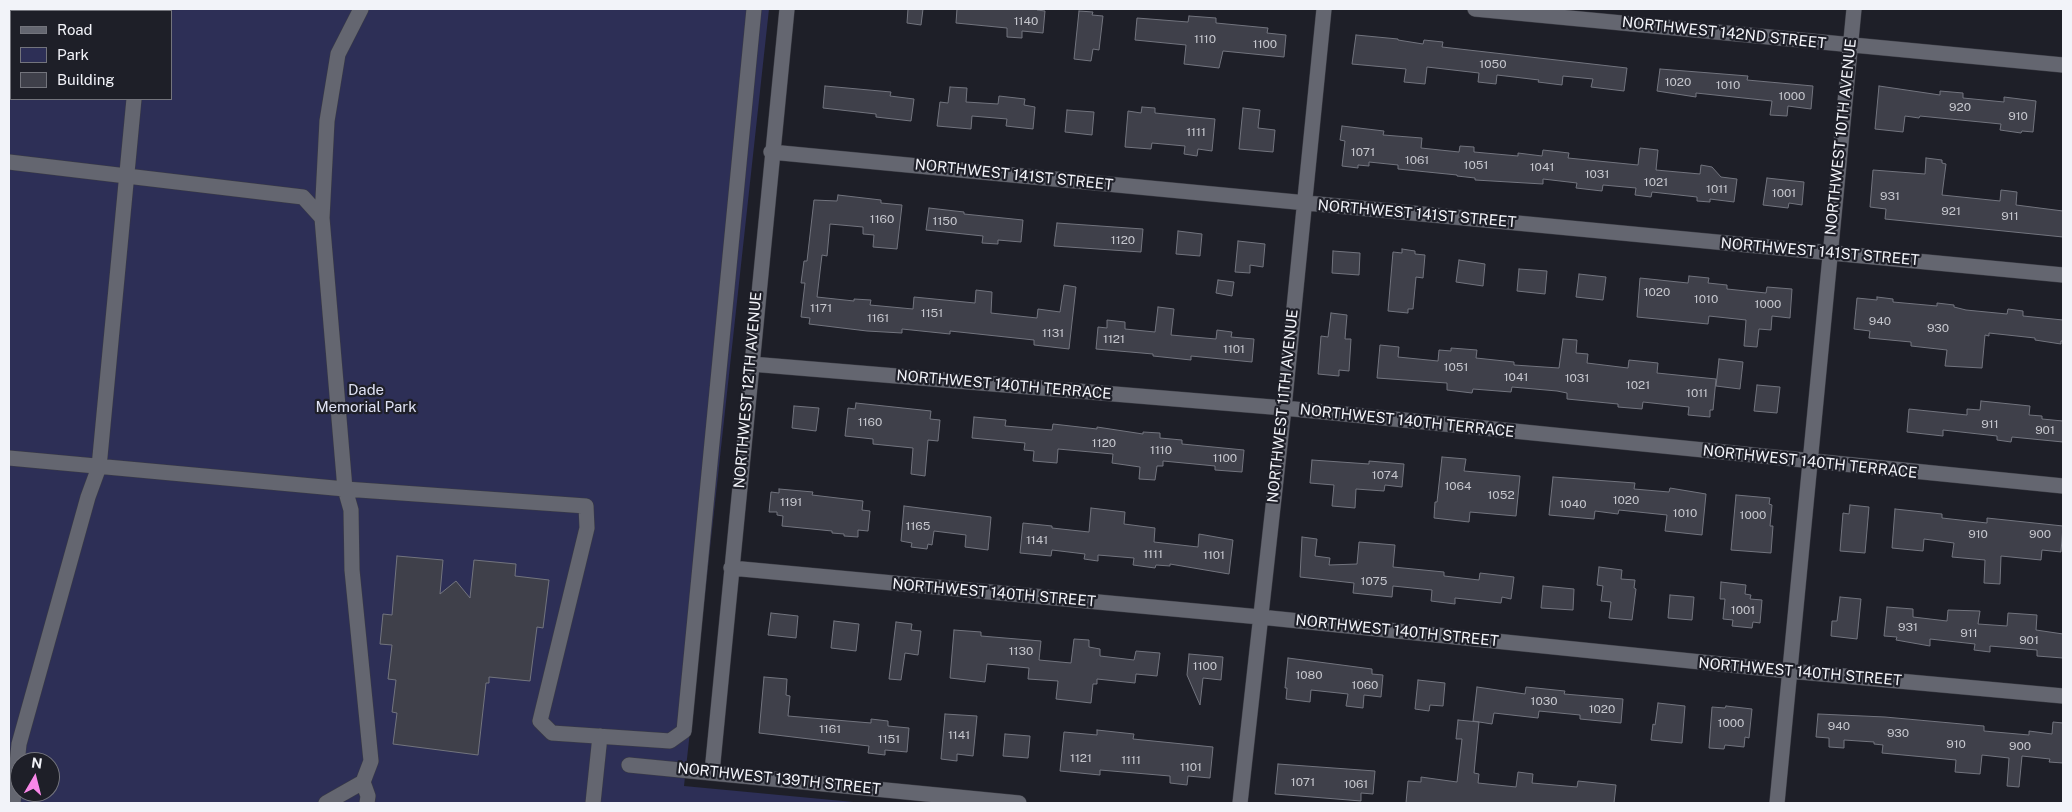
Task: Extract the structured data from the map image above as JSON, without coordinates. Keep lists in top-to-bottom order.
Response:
{
  "streets": {
    "street": [
      "NORTHWEST 142ND STREET",
      "NORTHWEST 10TH AVENUE",
      "NORTHWEST 141ST STREET",
      "NORTHWEST 140TH TERRACE",
      "NORTHWEST 12TH AVENUE",
      "NORTHWEST 11TH AVENUE",
      "NORTHWEST 140TH STREET",
      "NORTHWEST 139TH STREET"
    ]
  },
  "crossings": [
    ["NORTHWEST 142ND STREET", "NORTHWEST 10TH AVENUE"],
    ["NORTHWEST 10TH AVENUE", "NORTHWEST 141ST STREET"],
    ["NORTHWEST 10TH AVENUE", "NORTHWEST 140TH TERRACE"],
    ["NORTHWEST 10TH AVENUE", "NORTHWEST 140TH STREET"],
    ["NORTHWEST 141ST STREET", "NORTHWEST 12TH AVENUE"],
    ["NORTHWEST 141ST STREET", "NORTHWEST 11TH AVENUE"],
    ["NORTHWEST 140TH TERRACE", "NORTHWEST 12TH AVENUE"],
    ["NORTHWEST 140TH TERRACE", "NORTHWEST 11TH AVENUE"],
    ["NORTHWEST 12TH AVENUE", "NORTHWEST 140TH STREET"],
    ["NORTHWEST 12TH AVENUE", "NORTHWEST 139TH STREET"],
    ["NORTHWEST 11TH AVENUE", "NORTHWEST 140TH STREET"]
  ],
  "parks": ["Dade Memorial Park"],
  "house_numbers": [
    "1140",
    "1110",
    "1100",
    "1050",
    "1020",
    "1010",
    "1000",
    "920",
    "910",
    "1111",
    "1071",
    "1061",
    "1051",
    "1041",
    "1031",
    "1021",
    "1011",
    "1001",
    "931",
    "921",
    "911",
    "1160",
    "1150",
    "1120",
    "1020",
    "1010",
    "1000",
    "1171",
    "1151",
    "1161",
    "940",
    "930",
    "1131",
    "1121",
    "1101",
    "1051",
    "1041",
    "1031",
    "1021",
    "1011",
    "1160",
    "911",
    "901",
    "1120",
    "1110",
    "1100",
    "1074",
    "1064",
    "1052",
    "1020",
    "1191",
    "1040",
    "1010",
    "1000",
    "1165",
    "910",
    "900",
    "1141",
    "1111",
    "1101",
    "1075",
    "1001",
    "931",
    "911",
    "901",
    "1130",
    "1100",
    "1080",
    "1060",
    "1030",
    "1020",
    "1000",
    "940",
    "1161",
    "930",
    "1141",
    "1151",
    "910",
    "900",
    "1121",
    "1111",
    "1101",
    "1071",
    "1061"
  ],
  "legend": ["Road", "Park", "Building"],
  "north": "top"
}
